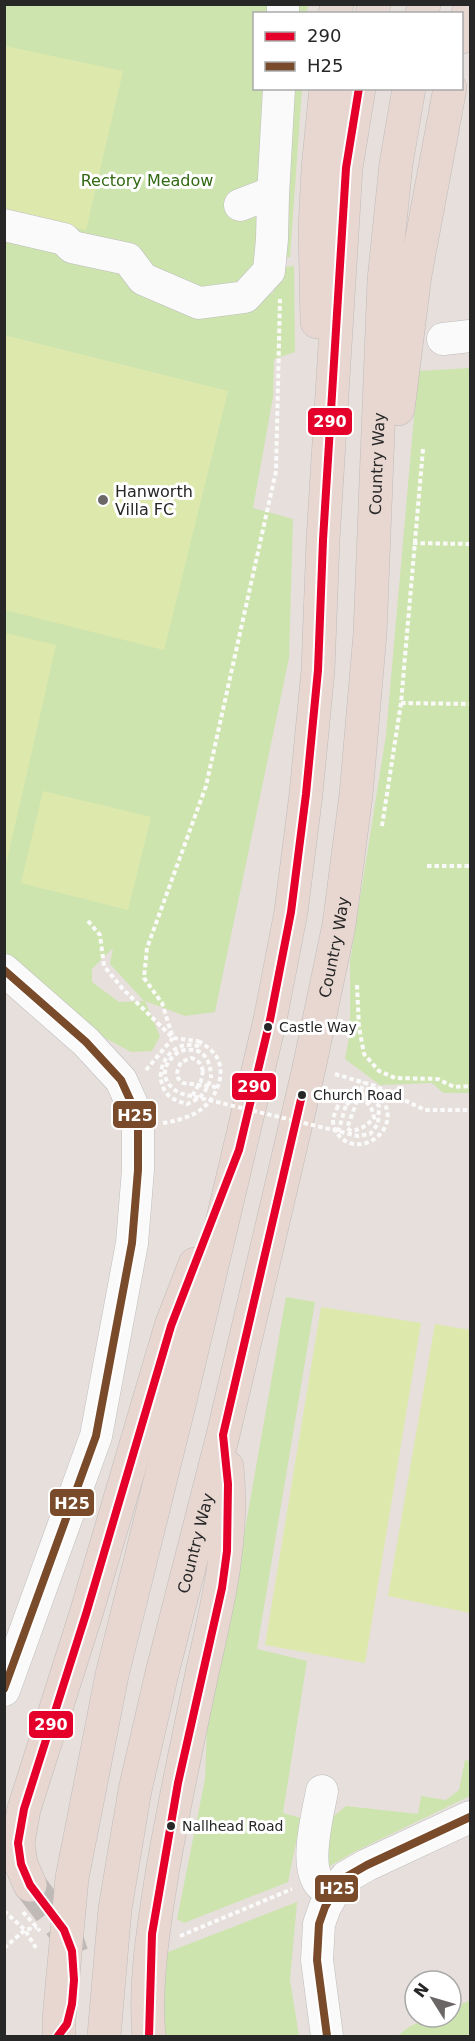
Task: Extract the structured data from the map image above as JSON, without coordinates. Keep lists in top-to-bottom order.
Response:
{
  "streets": {
    "highway": ["Country Way"]
  },
  "parks": ["Rectory Meadow"],
  "places": [
    "Hanworth Villa FC",
    "Castle Way",
    "Church Road",
    "Nallhead Road"
  ],
  "lines": ["transit line 290", "transit line H25"],
  "legend": ["290", "H25"],
  "north": "top left"
}
